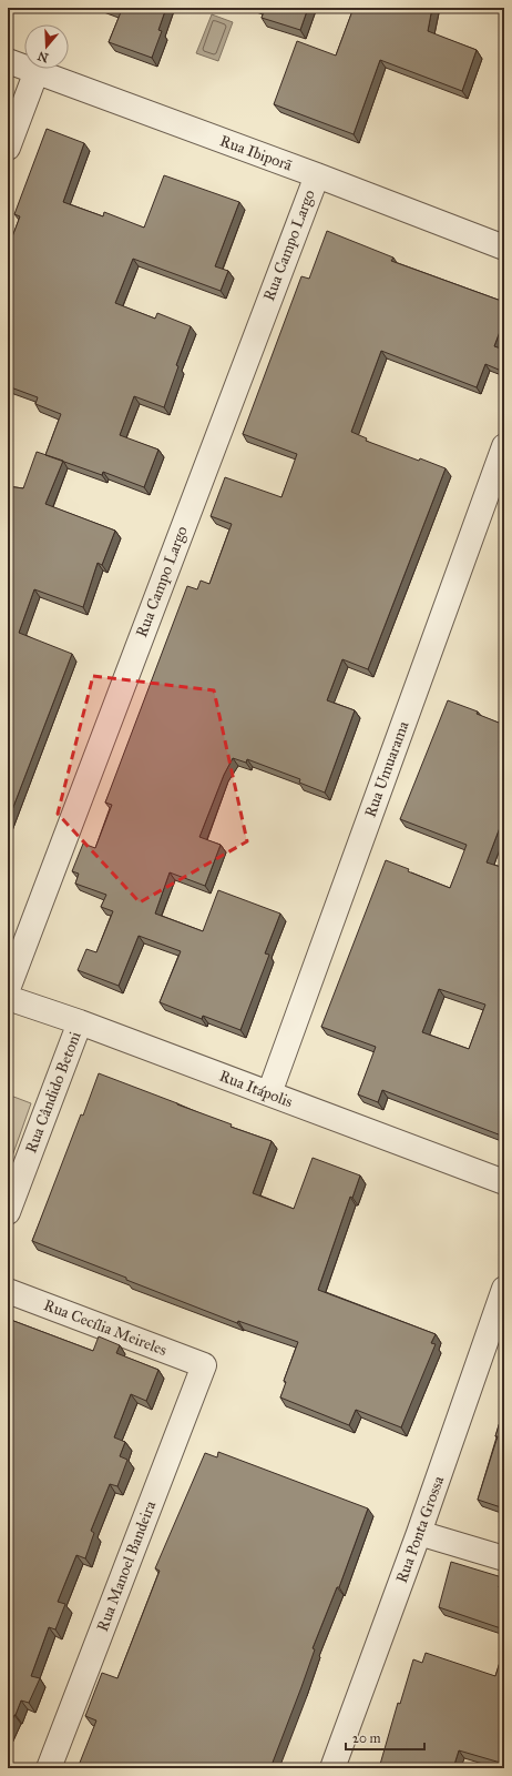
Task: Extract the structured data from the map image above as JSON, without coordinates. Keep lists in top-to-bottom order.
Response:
{
  "streets": {
    "street": [
      "Rua Ibiporã",
      "Rua Campo Largo",
      "Rua Umuarama",
      "Rua Itápolis",
      "Rua Cândido Betoni",
      "Rua Cecília Meireles",
      "Rua Ponta Grossa",
      "Rua Manoel Bandeira"
    ]
  },
  "crossings": [
    ["Rua Ibiporã", "Rua Campo Largo"],
    ["Rua Umuarama", "Rua Itápolis"],
    ["Rua Itápolis", "Rua Cândido Betoni"],
    ["Rua Cecília Meireles", "Rua Manoel Bandeira"]
  ],
  "scale_bar": "20 m",
  "north": "bottom"
}
